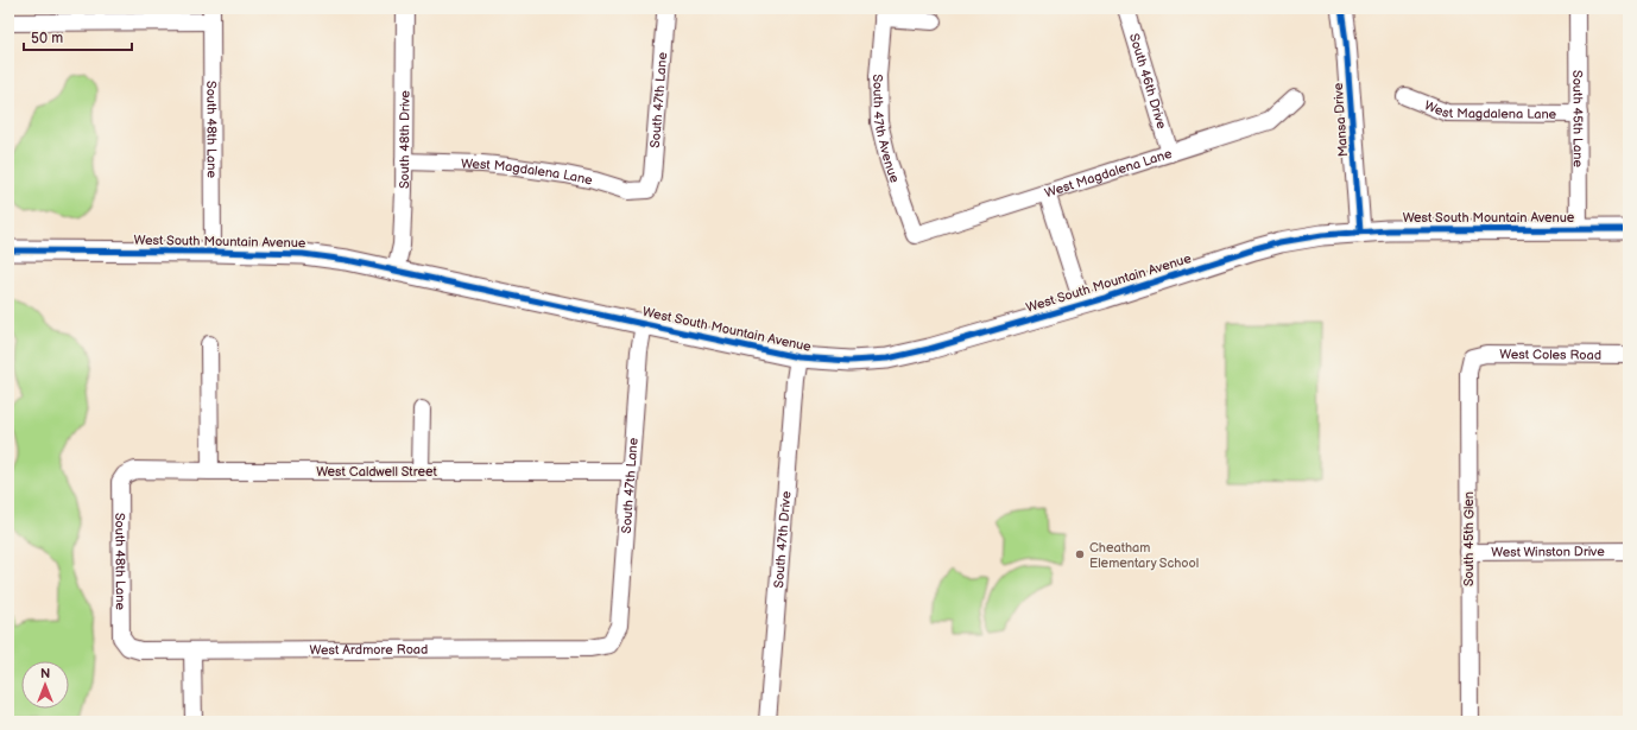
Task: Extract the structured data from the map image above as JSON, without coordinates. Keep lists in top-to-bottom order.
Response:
{
  "streets": {
    "street": [
      "South 46th Drive",
      "South 47th Lane",
      "West Magdalena Lane",
      "South 45th Lane",
      "Mansa Drive",
      "South 47th Avenue",
      "South 48th Lane",
      "South 48th Drive",
      "West South Mountain Avenue",
      "West Coles Road",
      "West Caldwell Street",
      "South 47th Drive",
      "South 45th Glen",
      "West Winston Drive",
      "West Ardmore Road"
    ]
  },
  "crossings": [
    ["South 46th Drive", "West Magdalena Lane"],
    ["South 47th Lane", "West Magdalena Lane"],
    ["South 47th Lane", "West South Mountain Avenue"],
    ["South 47th Lane", "West Caldwell Street"],
    ["South 47th Lane", "West Ardmore Road"],
    ["West Magdalena Lane", "South 45th Lane"],
    ["West Magdalena Lane", "South 47th Avenue"],
    ["West Magdalena Lane", "South 48th Drive"],
    ["South 45th Lane", "West South Mountain Avenue"],
    ["Mansa Drive", "West South Mountain Avenue"],
    ["South 48th Lane", "West South Mountain Avenue"],
    ["South 48th Lane", "West Caldwell Street"],
    ["South 48th Lane", "West Ardmore Road"],
    ["South 48th Drive", "West South Mountain Avenue"],
    ["West South Mountain Avenue", "South 47th Drive"],
    ["West Coles Road", "South 45th Glen"],
    ["South 45th Glen", "West Winston Drive"]
  ],
  "places": ["Cheatham Elementary School"],
  "scale_bar": "50 m",
  "north": "top"
}
